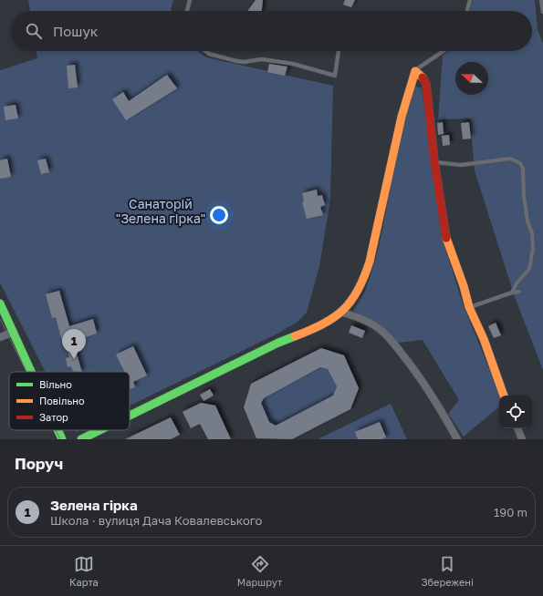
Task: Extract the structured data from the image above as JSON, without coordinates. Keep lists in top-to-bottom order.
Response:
{
  "parks": ["Санаторій \"Зелена гірка\""],
  "legend": ["Вільно", "Повільно", "Затор"],
  "north": "left",
  "page": {
    "search": "Пошук",
    "pins": "1",
    "heading": "Поруч",
    "list": [
      {
        "mark": "1",
        "name": "Зелена гірка",
        "note": "Школа · вулиця Дача Ковалевського",
        "value": "190 m"
      }
    ],
    "nav": ["Карта", "Маршрут", "Збережені"]
  }
}
